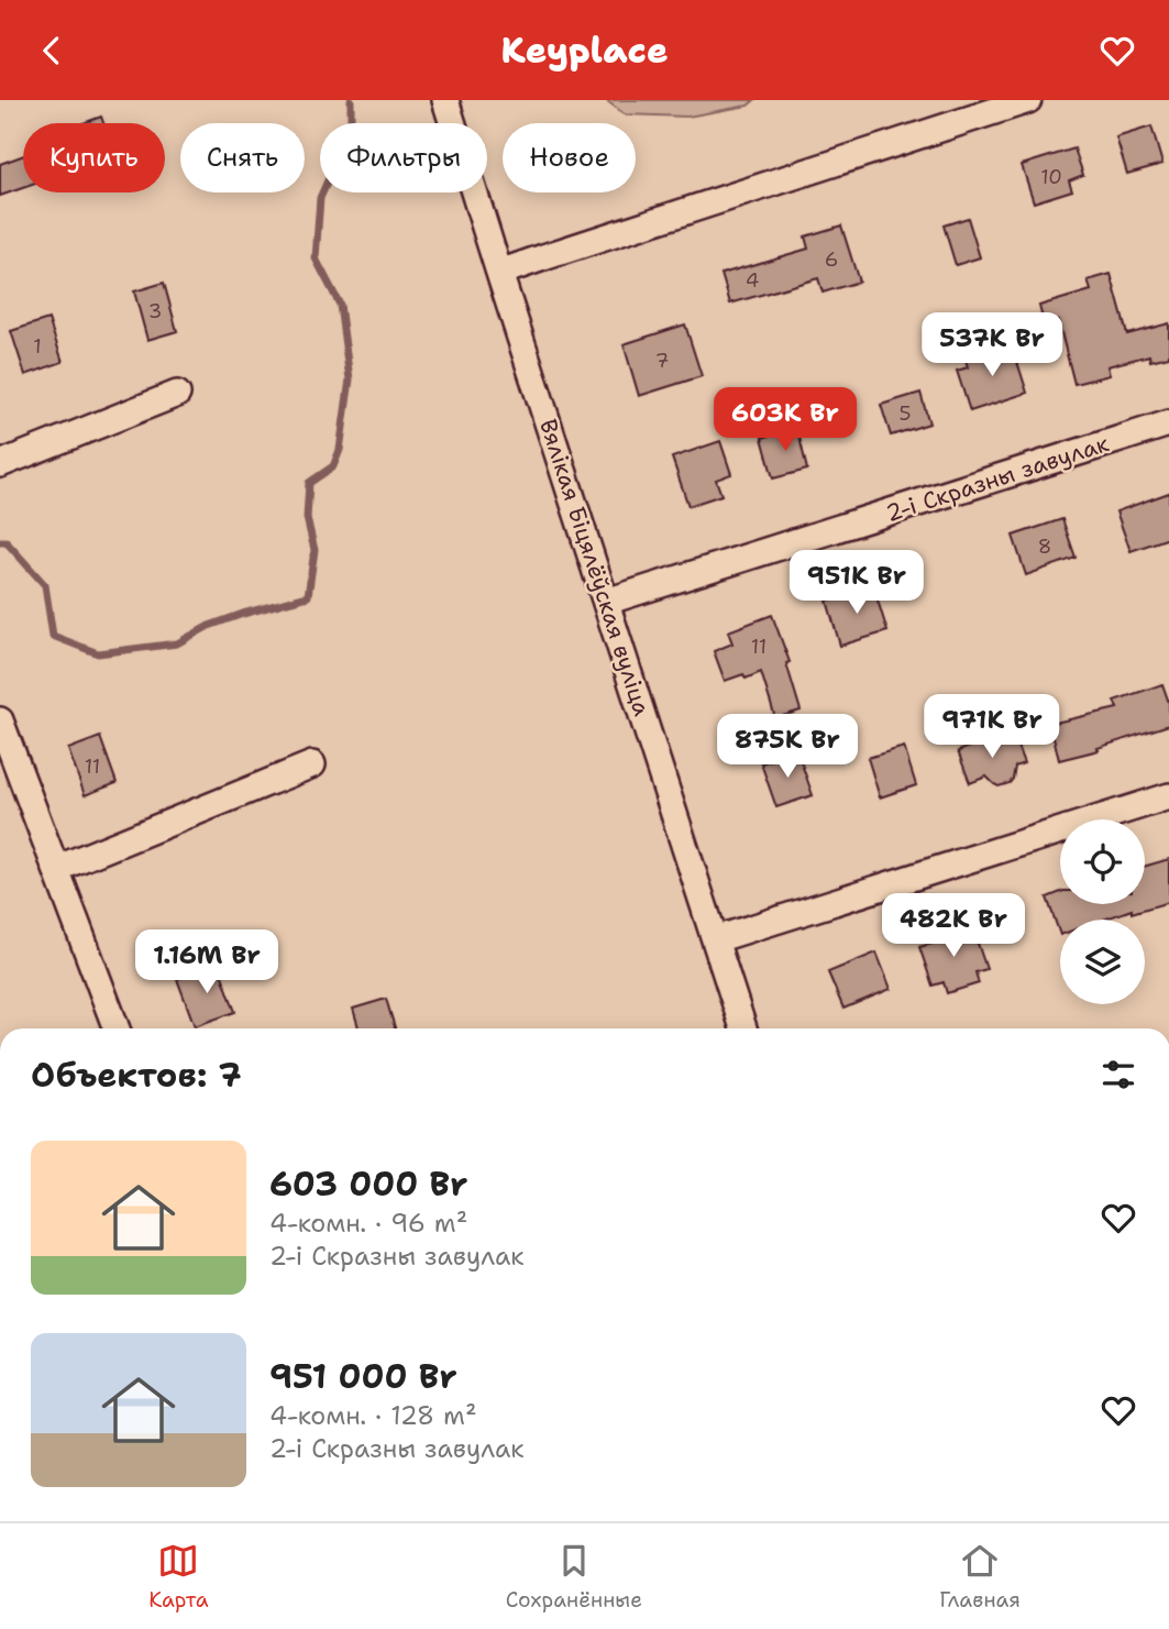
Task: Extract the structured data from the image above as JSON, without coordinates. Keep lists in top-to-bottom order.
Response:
{
  "streets": {
    "street": ["2-і Скразны завулак", "Вялікая Біцялёўская вуліца"]
  },
  "crossings": [
    ["2-і Скразны завулак", "Вялікая Біцялёўская вуліца"]
  ],
  "house_numbers": [
    "10",
    "6",
    "4",
    "3",
    "1",
    "7",
    "5",
    "8",
    "11",
    "11"
  ],
  "page": {
    "header": "Keyplace",
    "chip": [
      "Купить",
      "Снять",
      "Фильтры",
      "Новое"
    ],
    "price": [
      "537K Br",
      "603K Br",
      "951K Br",
      "971K Br",
      "875K Br",
      "482K Br",
      "1.16M Br"
    ],
    "heading": "Объектов: 7",
    "list": [
      {
        "name": "603 000 Br",
        "note": "4-комн. · 96 m² · 2-і Скразны завулак"
      },
      {
        "name": "951 000 Br",
        "note": "4-комн. · 128 m² · 2-і Скразны завулак"
      }
    ],
    "tabs": ["Карта", "Сохранённые", "Главная"]
  }
}
